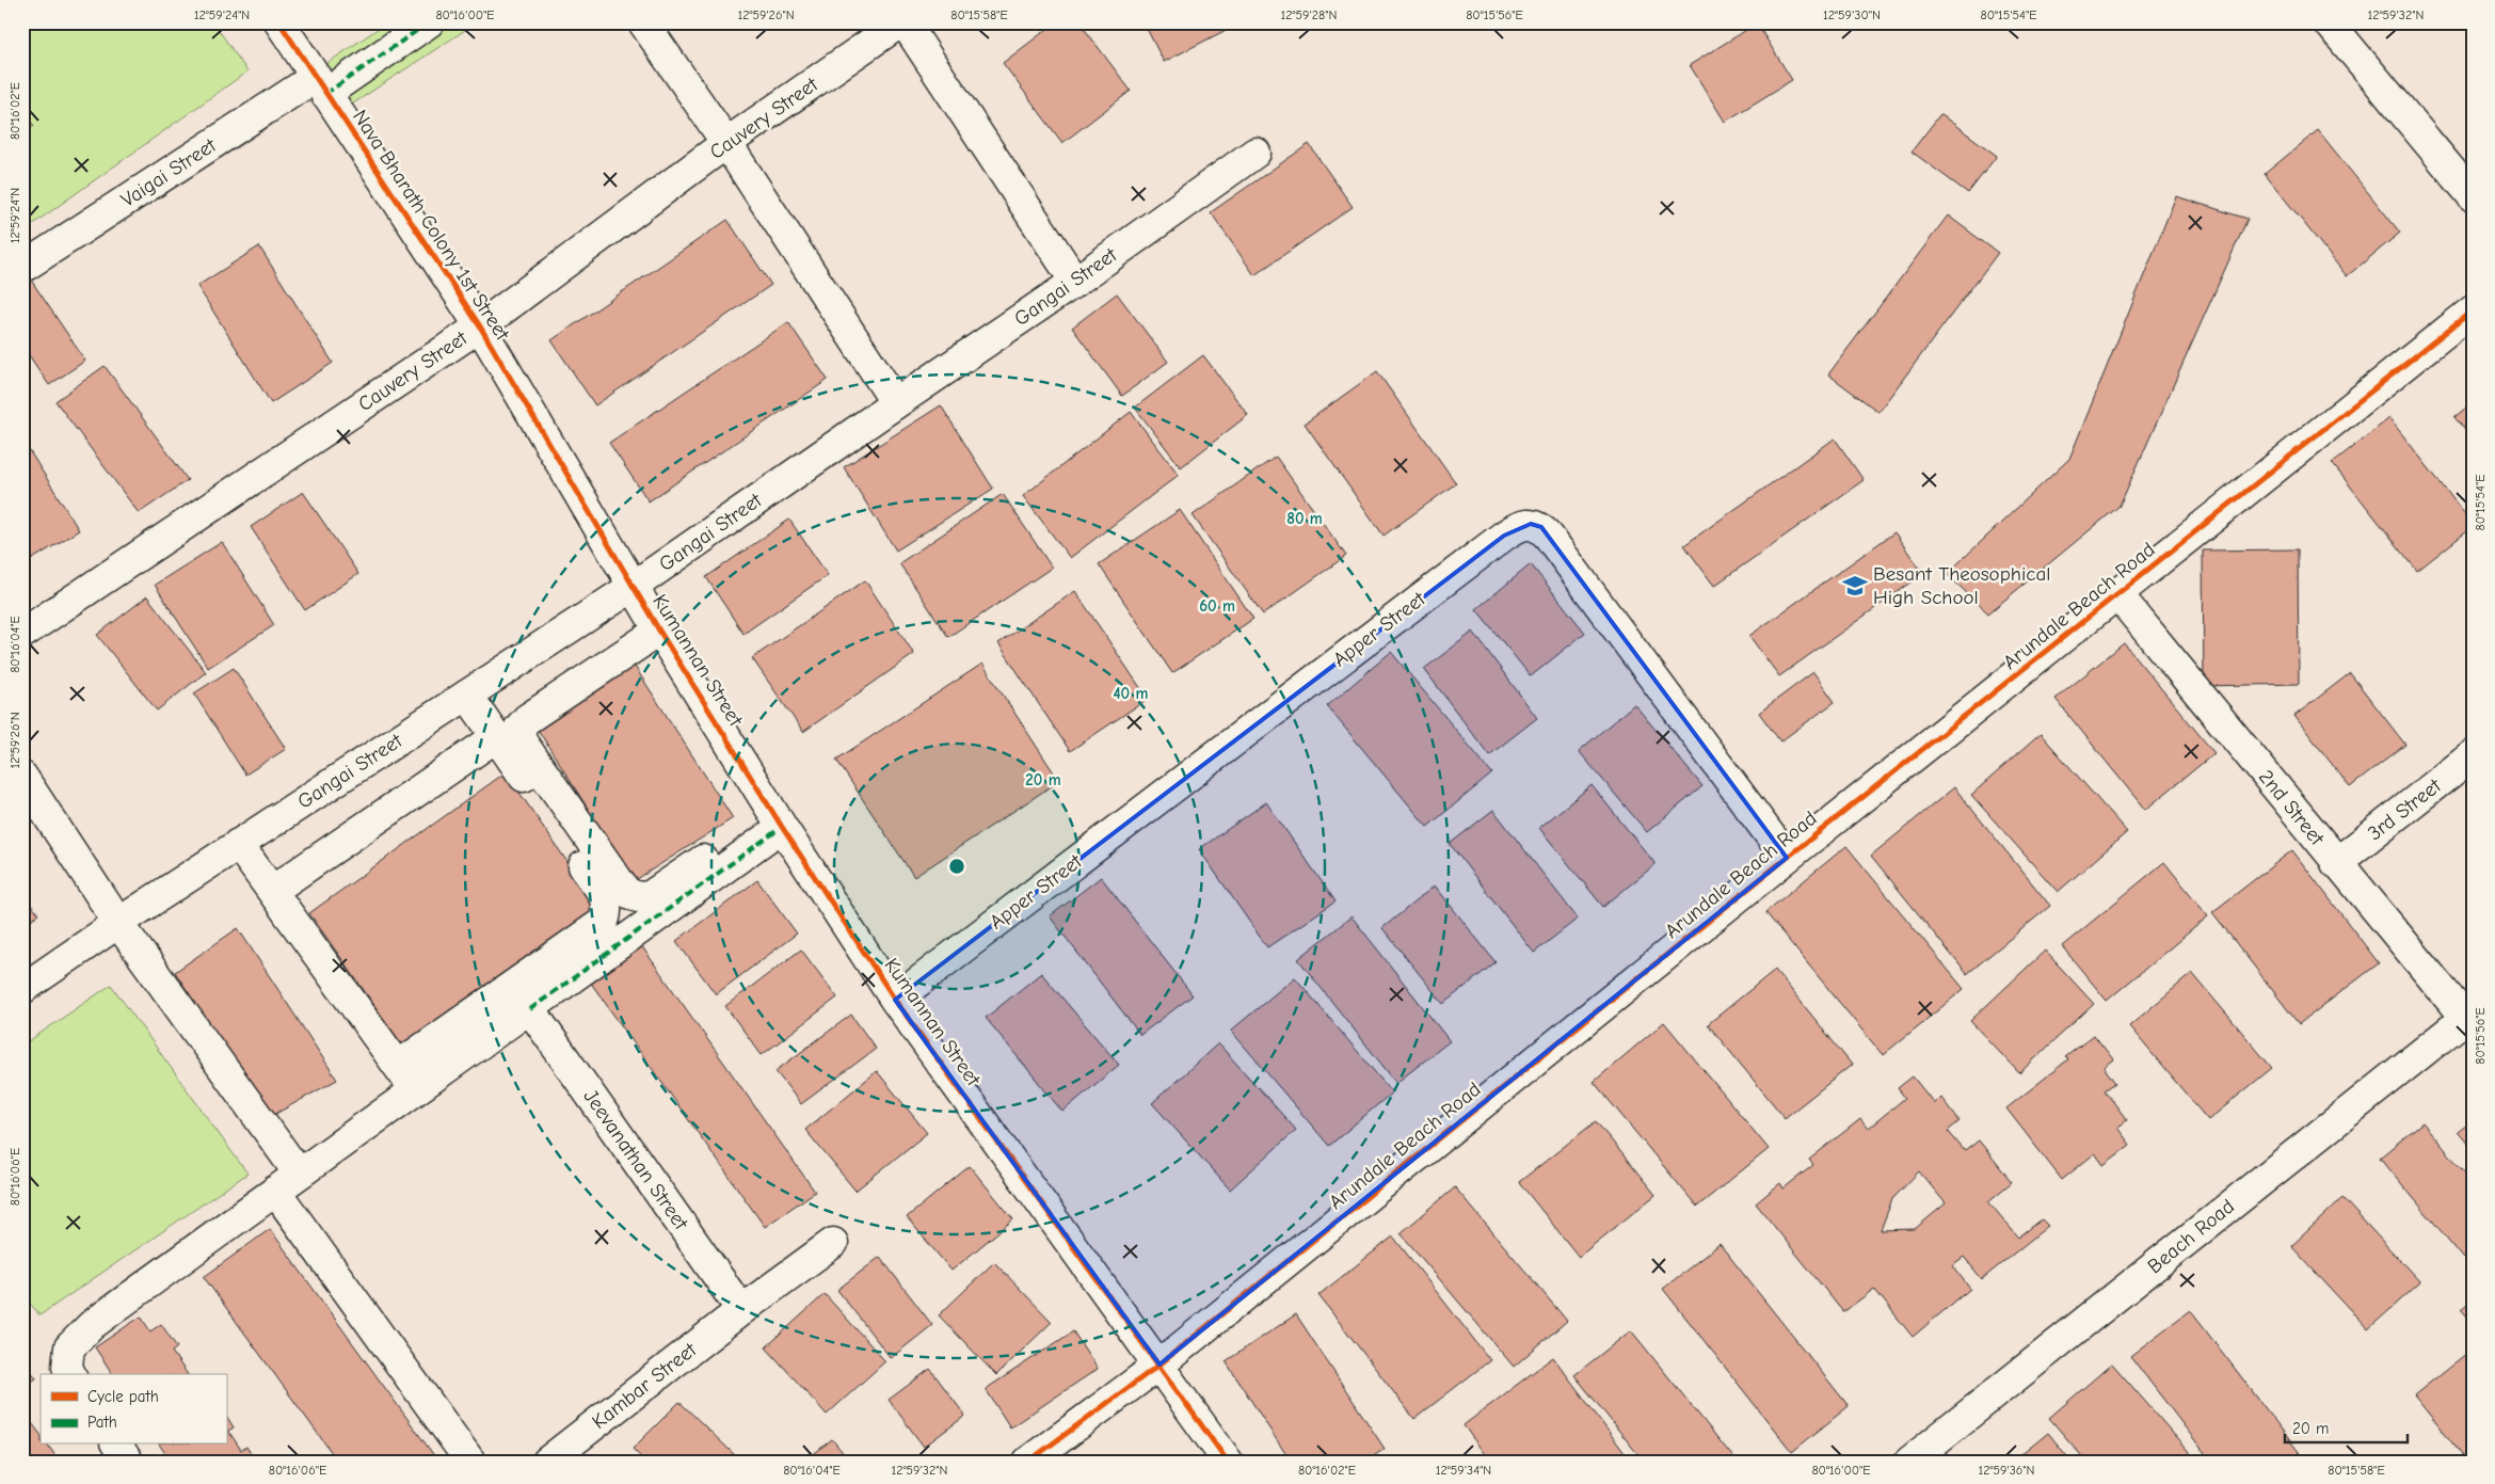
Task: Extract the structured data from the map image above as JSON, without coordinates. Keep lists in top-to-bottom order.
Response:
{
  "streets": {
    "street": [
      "Cauvery Street",
      "Vaigai Street",
      "Nava Bharath Colony 1st Street",
      "Gangai Street",
      "Arundale Beach Road",
      "Apper Street",
      "Kumannan Street",
      "2nd Street",
      "3rd Street",
      "Jeevanathan Street",
      "Beach Road",
      "Kambar Street"
    ]
  },
  "crossings": [
    ["Cauvery Street", "Nava Bharath Colony 1st Street"],
    ["Vaigai Street", "Nava Bharath Colony 1st Street"],
    ["Nava Bharath Colony 1st Street", "Gangai Street"],
    ["Nava Bharath Colony 1st Street", "Kumannan Street"],
    ["Gangai Street", "Kumannan Street"],
    ["Arundale Beach Road", "Apper Street"],
    ["Arundale Beach Road", "Kumannan Street"],
    ["Arundale Beach Road", "2nd Street"],
    ["Apper Street", "Kumannan Street"],
    ["2nd Street", "3rd Street"],
    ["2nd Street", "Beach Road"],
    ["Jeevanathan Street", "Kambar Street"]
  ],
  "places": {
    "school or university": ["Besant Theosophical High School"]
  },
  "legend": ["Cycle path", "Path"],
  "scale_bar": "20 m",
  "coordinates": [
    "12°59'24\"N",
    "80°16'00\"E",
    "12°59'26\"N",
    "80°15'58\"E",
    "12°59'28\"N",
    "80°15'56\"E",
    "12°59'30\"N",
    "80°15'54\"E",
    "12°59'32\"N",
    "80°16'02\"E",
    "80°16'04\"E",
    "80°16'06\"E",
    "12°59'34\"N",
    "12°59'36\"N"
  ],
  "rings": [
    "80 m",
    "60 m",
    "40 m",
    "20 m"
  ]
}
